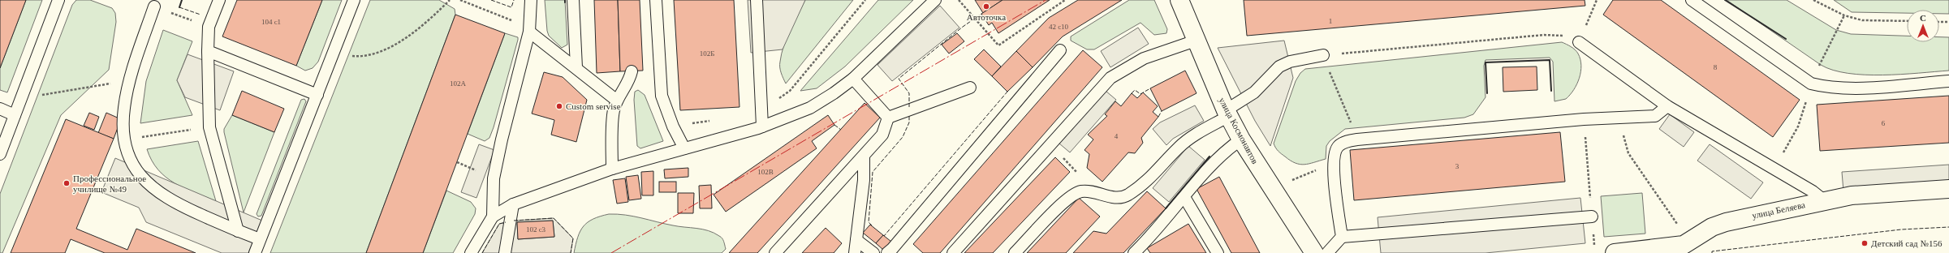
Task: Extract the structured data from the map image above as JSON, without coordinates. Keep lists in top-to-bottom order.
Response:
{
  "streets": {
    "street": ["улица Космонавтов", "улица Беляева"]
  },
  "places": [
    "Автоточка",
    "Custom servise",
    "Профессиональное училище №49",
    "Детский сад №156"
  ],
  "house_numbers": [
    "1",
    "104 с1",
    "42 с10",
    "102Б",
    "8",
    "102А",
    "6",
    "4",
    "3",
    "102В",
    "102 с3"
  ],
  "north": "top"
}
